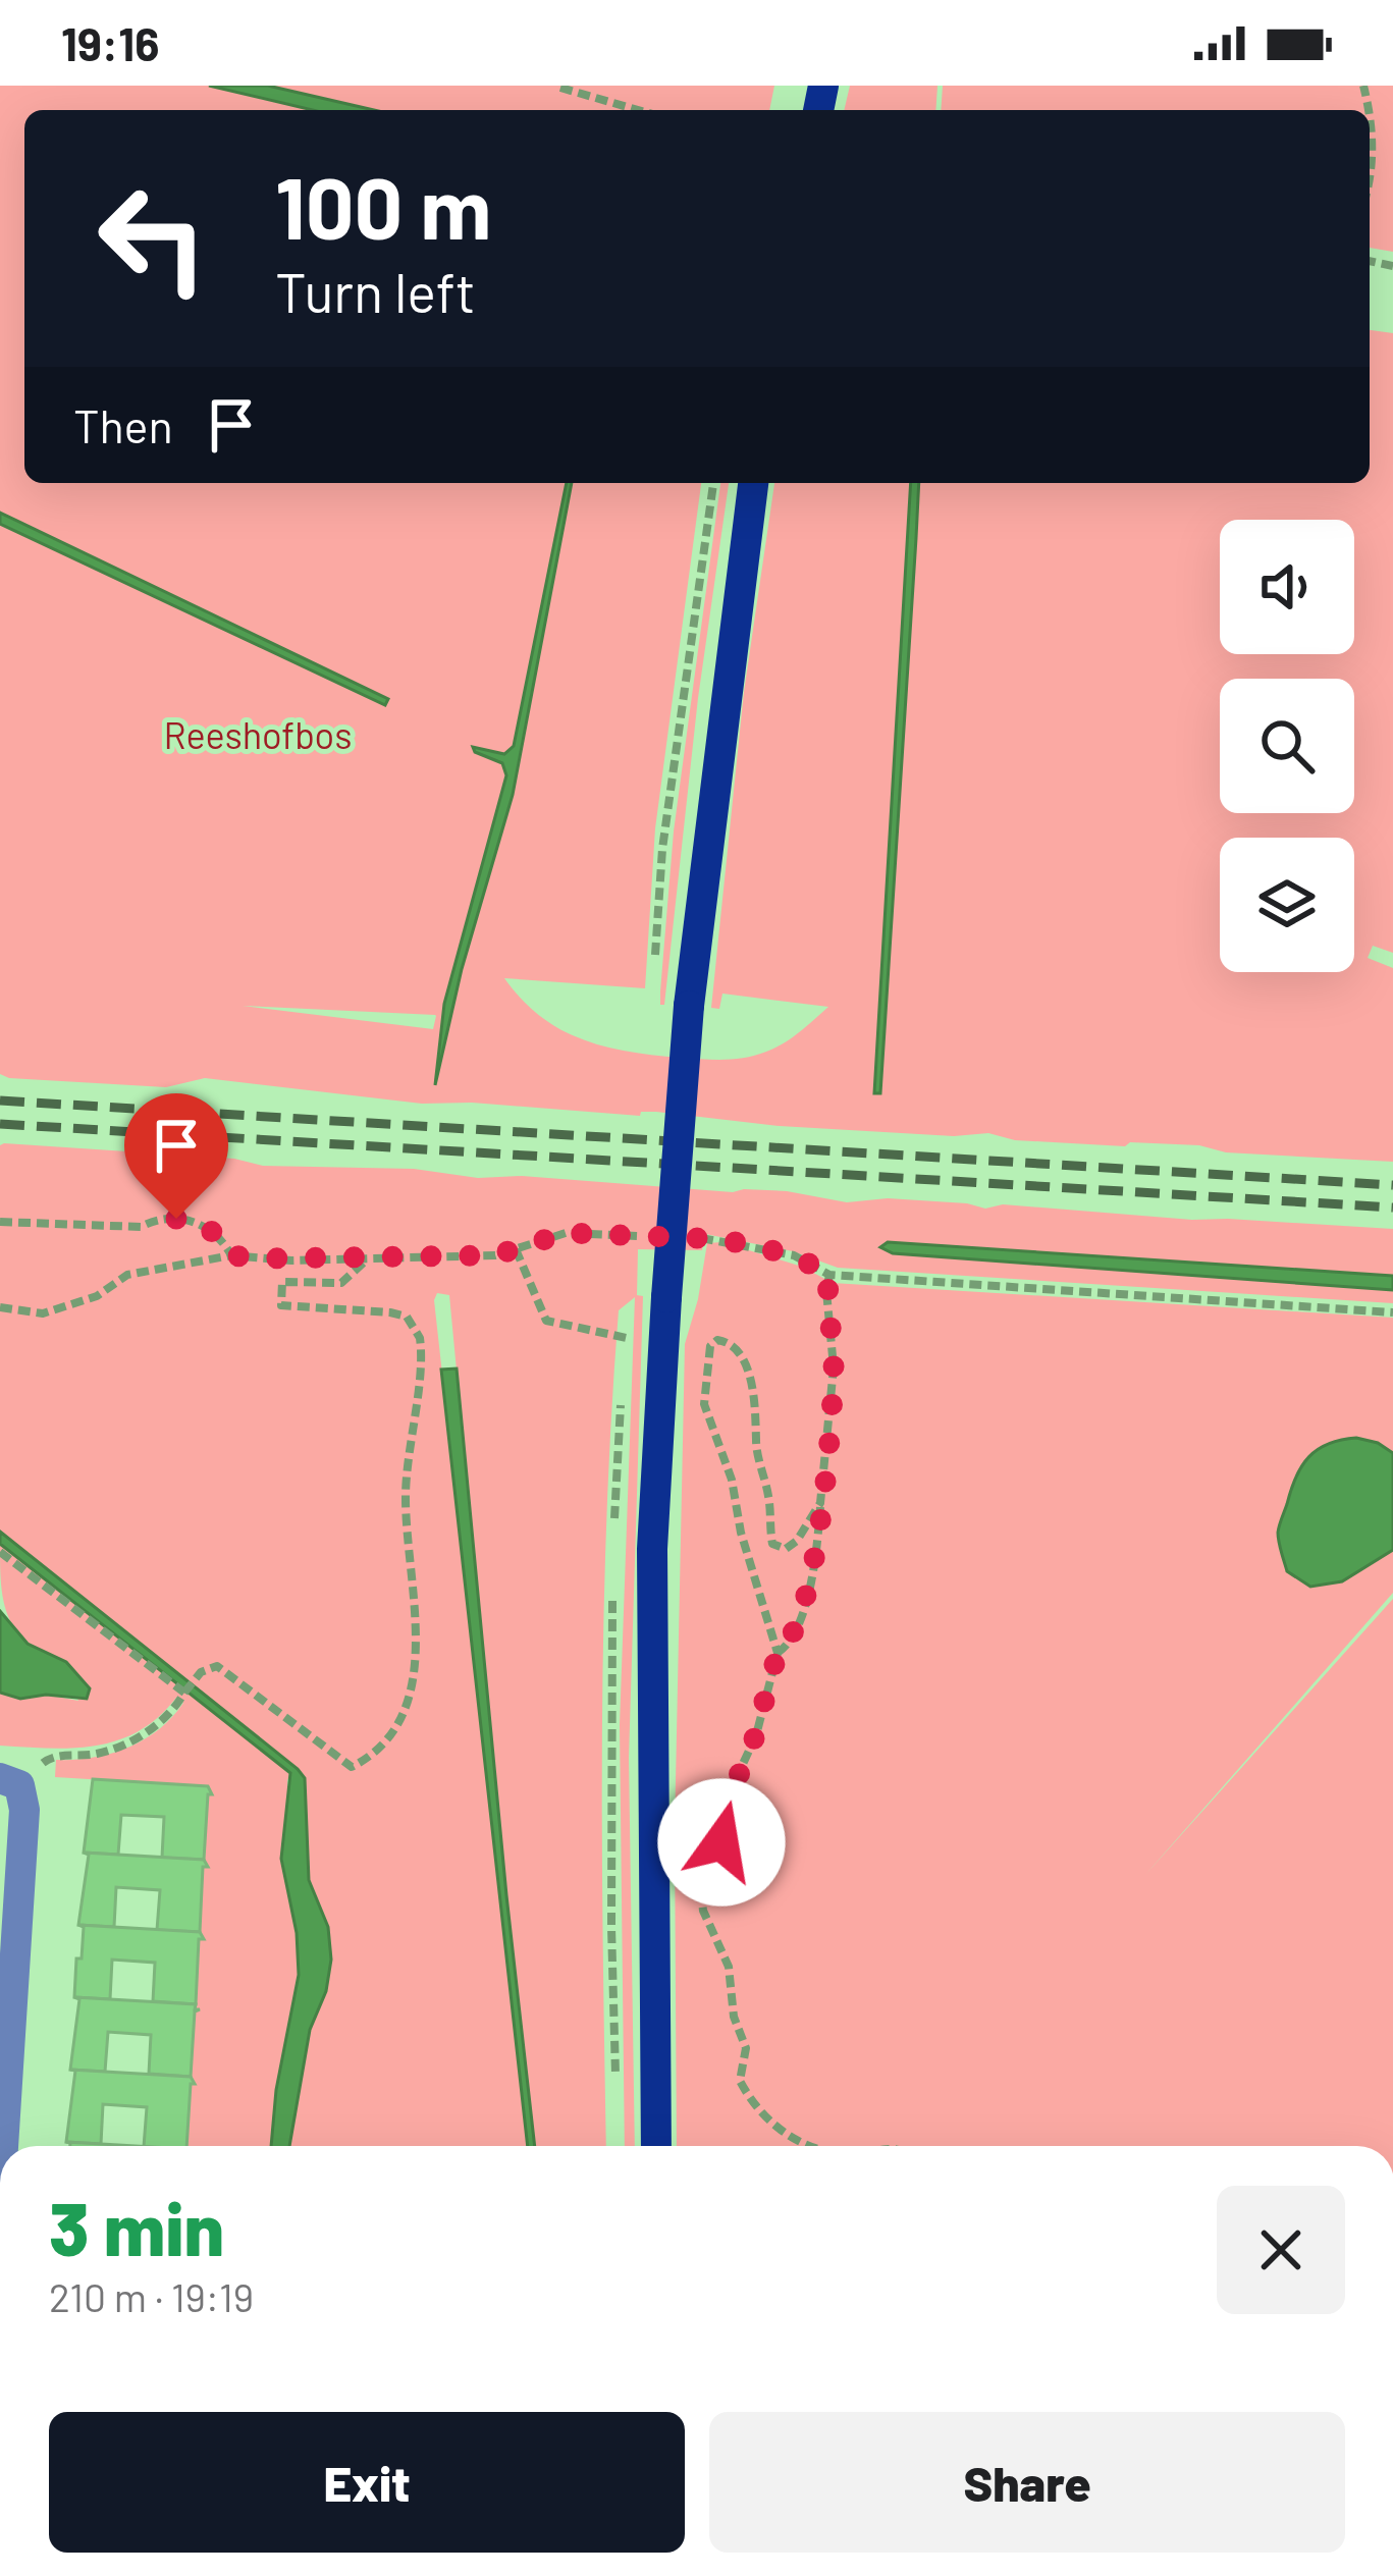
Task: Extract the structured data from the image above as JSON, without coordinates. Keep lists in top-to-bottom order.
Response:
{
  "parks": ["Reeshofbos"],
  "page": {
    "status": "19:16",
    "turn": ["100 m", "Turn left"],
    "then": "Then",
    "heading": ["3 min", "210 m · 19:19"],
    "buttons": ["Exit", "Share"]
  }
}
